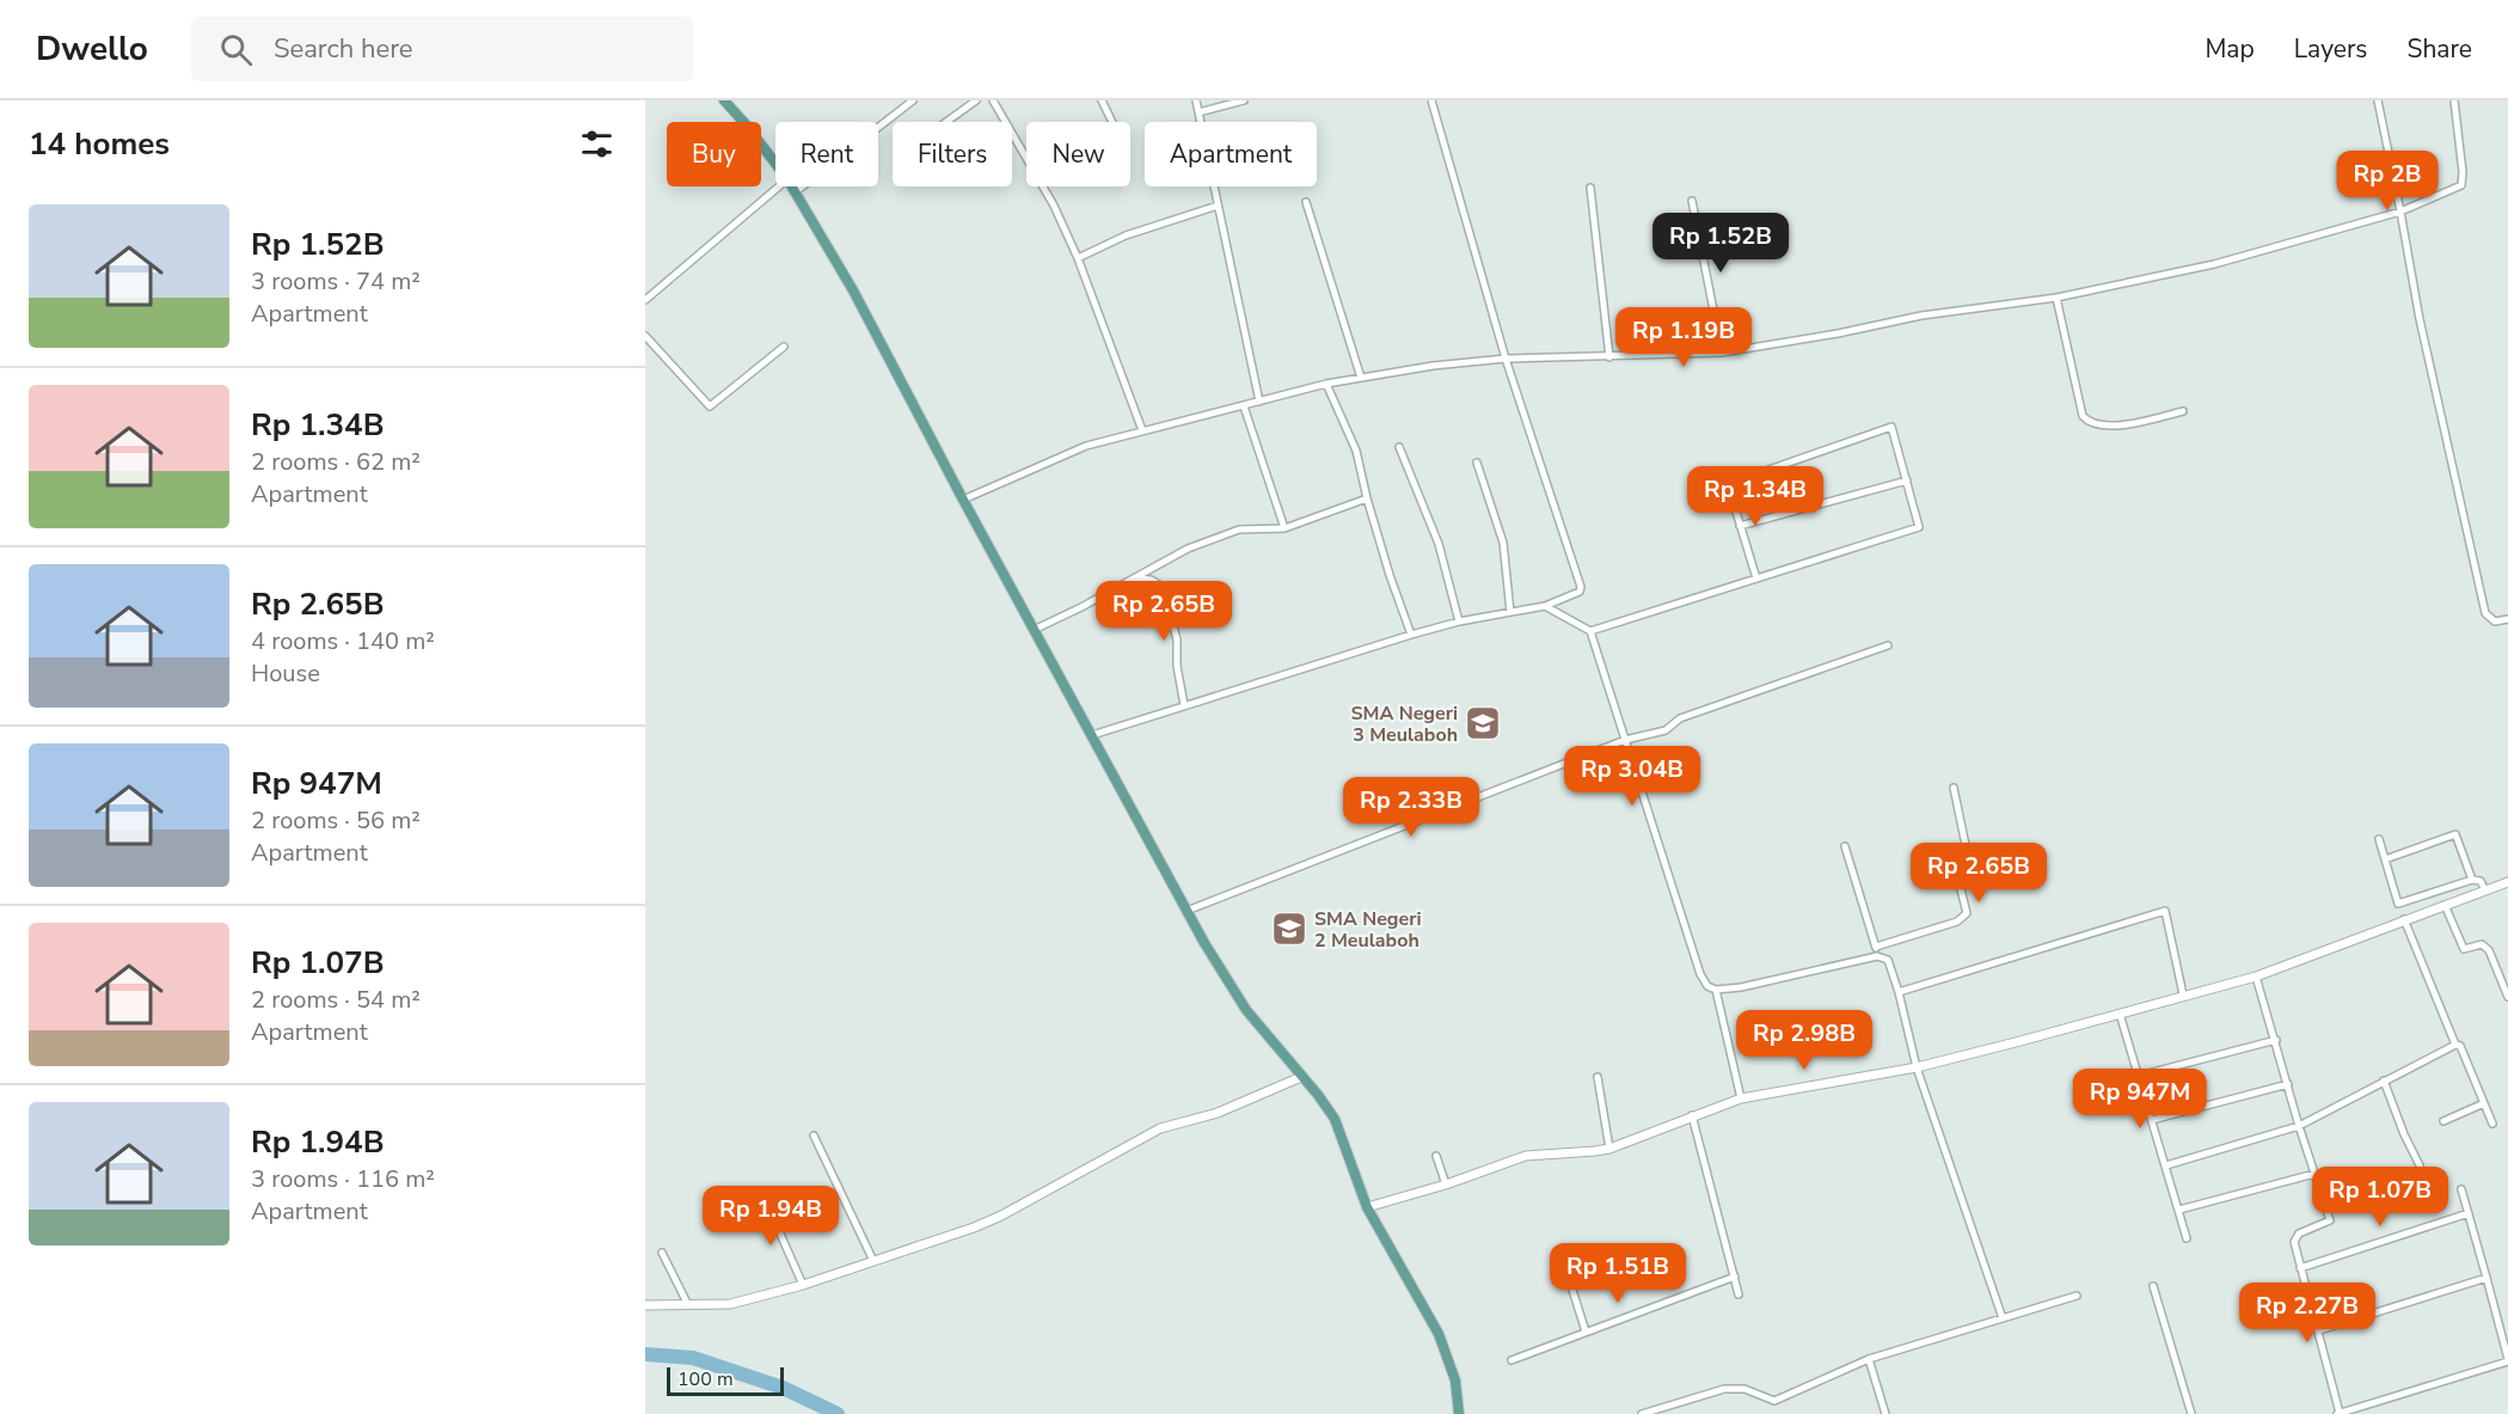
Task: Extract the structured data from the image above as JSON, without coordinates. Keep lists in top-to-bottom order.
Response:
{
  "places": {
    "school or university": ["SMA Negeri 3 Meulaboh", "SMA Negeri 2 Meulaboh"]
  },
  "scale_bar": "100 m",
  "page": {
    "header": "Dwello",
    "search": "Search here",
    "nav": ["Map", "Layers", "Share"],
    "heading": "14 homes",
    "chip": [
      "Buy",
      "Rent",
      "Filters",
      "New",
      "Apartment"
    ],
    "price": [
      "Rp 2B",
      "Rp 1.52B",
      "Rp 1.19B",
      "Rp 1.34B",
      "Rp 2.65B",
      "Rp 3.04B",
      "Rp 2.33B",
      "Rp 2.65B",
      "Rp 2.98B",
      "Rp 947M",
      "Rp 1.07B",
      "Rp 1.94B",
      "Rp 1.51B",
      "Rp 2.27B"
    ],
    "list": [
      {
        "name": "Rp 1.52B",
        "note": "3 rooms · 74 m² · Apartment"
      },
      {
        "name": "Rp 1.34B",
        "note": "2 rooms · 62 m² · Apartment"
      },
      {
        "name": "Rp 2.65B",
        "note": "4 rooms · 140 m² · House"
      },
      {
        "name": "Rp 947M",
        "note": "2 rooms · 56 m² · Apartment"
      },
      {
        "name": "Rp 1.07B",
        "note": "2 rooms · 54 m² · Apartment"
      },
      {
        "name": "Rp 1.94B",
        "note": "3 rooms · 116 m² · Apartment"
      }
    ],
    "scale": "100 m"
  }
}
